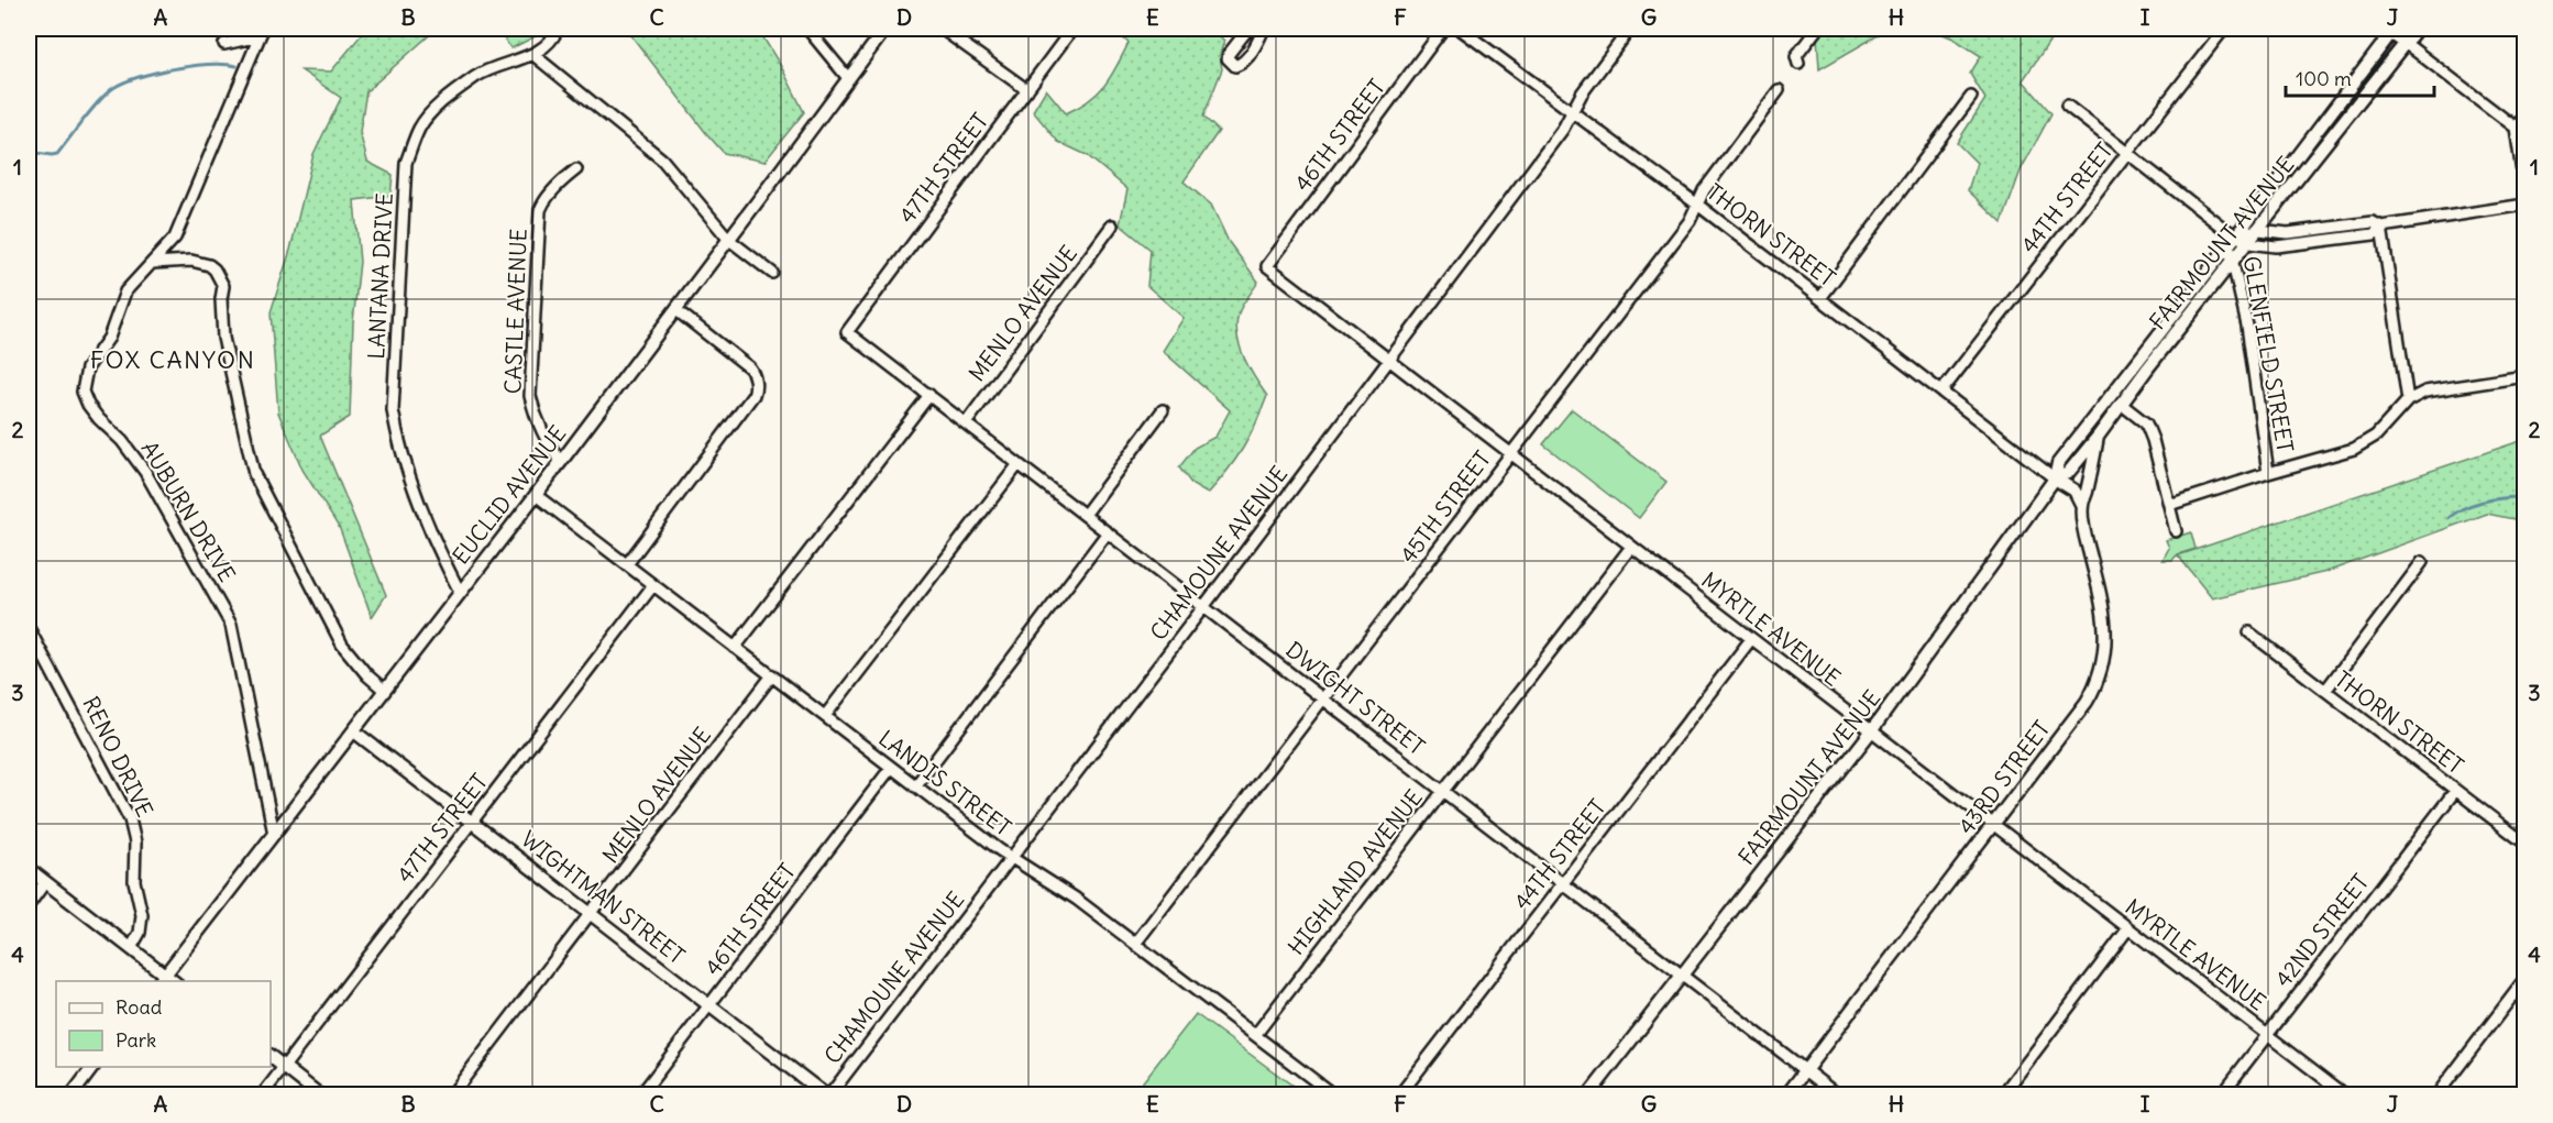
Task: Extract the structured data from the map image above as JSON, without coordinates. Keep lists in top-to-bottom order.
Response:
{
  "streets": {
    "main road": [
      "FAIRMOUNT AVENUE",
      "EUCLID AVENUE",
      "43RD STREET",
      "WIGHTMAN STREET"
    ],
    "street": [
      "46TH STREET",
      "47TH STREET",
      "44TH STREET",
      "THORN STREET",
      "LANTANA DRIVE",
      "CASTLE AVENUE",
      "MENLO AVENUE",
      "GLENFIELD STREET",
      "45TH STREET",
      "AUBURN DRIVE",
      "CHAMOUNE AVENUE",
      "MYRTLE AVENUE",
      "DWIGHT STREET",
      "RENO DRIVE",
      "LANDIS STREET",
      "HIGHLAND AVENUE",
      "42ND STREET"
    ]
  },
  "crossings": [
    ["46TH STREET", "MYRTLE AVENUE"],
    ["46TH STREET", "LANDIS STREET"],
    ["46TH STREET", "WIGHTMAN STREET"],
    ["47TH STREET", "DWIGHT STREET"],
    ["47TH STREET", "LANDIS STREET"],
    ["47TH STREET", "WIGHTMAN STREET"],
    ["44TH STREET", "THORN STREET"],
    ["44TH STREET", "MYRTLE AVENUE"],
    ["44TH STREET", "DWIGHT STREET"],
    ["THORN STREET", "FAIRMOUNT AVENUE"],
    ["THORN STREET", "45TH STREET"],
    ["THORN STREET", "CHAMOUNE AVENUE"],
    ["THORN STREET", "42ND STREET"],
    ["FAIRMOUNT AVENUE", "GLENFIELD STREET"],
    ["FAIRMOUNT AVENUE", "MYRTLE AVENUE"],
    ["FAIRMOUNT AVENUE", "DWIGHT STREET"],
    ["FAIRMOUNT AVENUE", "43RD STREET"],
    ["LANTANA DRIVE", "EUCLID AVENUE"],
    ["CASTLE AVENUE", "EUCLID AVENUE"],
    ["MENLO AVENUE", "DWIGHT STREET"],
    ["MENLO AVENUE", "LANDIS STREET"],
    ["MENLO AVENUE", "WIGHTMAN STREET"],
    ["EUCLID AVENUE", "AUBURN DRIVE"],
    ["EUCLID AVENUE", "LANDIS STREET"],
    ["EUCLID AVENUE", "WIGHTMAN STREET"],
    ["45TH STREET", "MYRTLE AVENUE"],
    ["45TH STREET", "DWIGHT STREET"],
    ["45TH STREET", "LANDIS STREET"],
    ["CHAMOUNE AVENUE", "MYRTLE AVENUE"],
    ["CHAMOUNE AVENUE", "DWIGHT STREET"],
    ["CHAMOUNE AVENUE", "LANDIS STREET"],
    ["CHAMOUNE AVENUE", "WIGHTMAN STREET"],
    ["MYRTLE AVENUE", "43RD STREET"],
    ["MYRTLE AVENUE", "HIGHLAND AVENUE"],
    ["MYRTLE AVENUE", "42ND STREET"],
    ["DWIGHT STREET", "43RD STREET"],
    ["DWIGHT STREET", "HIGHLAND AVENUE"],
    ["LANDIS STREET", "HIGHLAND AVENUE"]
  ],
  "districts": ["FOX CANYON"],
  "legend": ["Road", "Park"],
  "scale_bar": "100 m",
  "grid": {
    "columns": [
      "A",
      "B",
      "C",
      "D",
      "E",
      "F",
      "G",
      "H",
      "I",
      "J"
    ],
    "rows": [
      "1",
      "2",
      "3",
      "4"
    ]
  }
}
